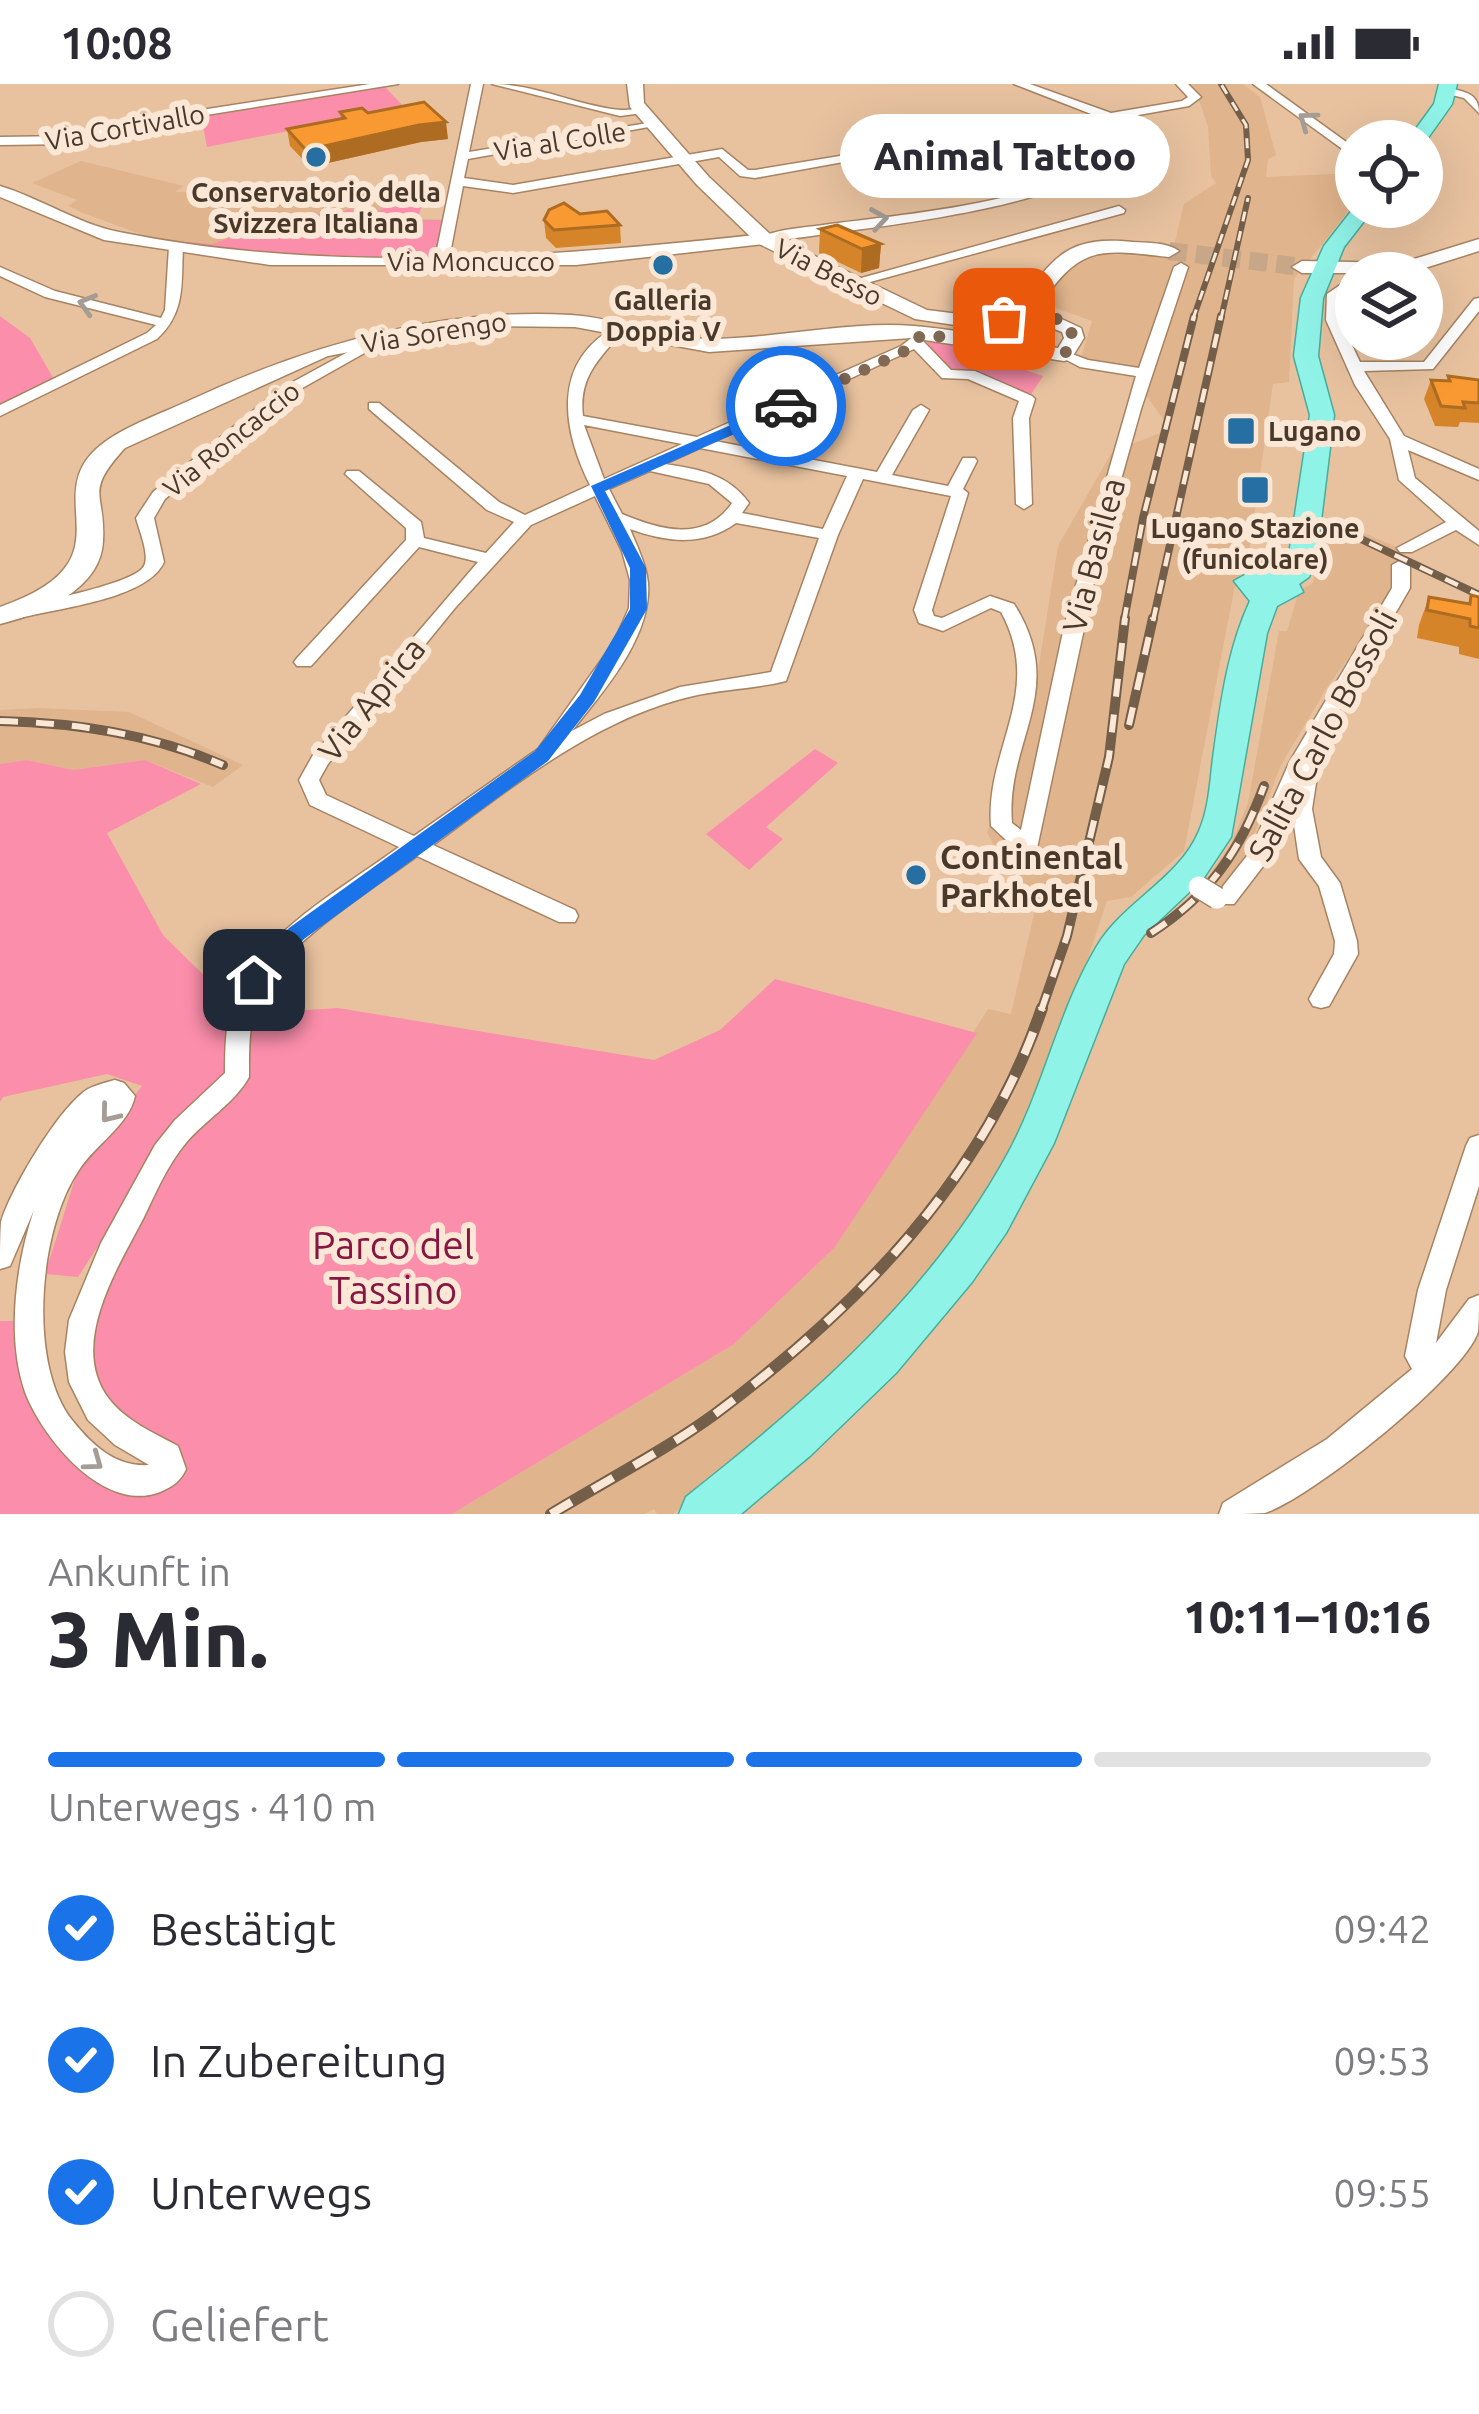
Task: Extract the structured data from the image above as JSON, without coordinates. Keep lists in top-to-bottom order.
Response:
{
  "streets": {
    "main road": ["Via Besso", "Via Sorengo"],
    "street": [
      "Via Cortivallo",
      "Via al Colle",
      "Via Moncucco",
      "Via Roncaccio",
      "Via Basilea",
      "Via Aprica",
      "Salita Carlo Bossoli"
    ]
  },
  "crossings": [
    ["Via al Colle", "Via Besso"],
    ["Via Moncucco", "Via Besso"],
    ["Via Sorengo", "Via Roncaccio"]
  ],
  "parks": ["Parco del Tassino"],
  "places": {
    "other": [
      "Conservatorio della Svizzera Italiana",
      "Galleria Doppia V",
      "Animal Tattoo",
      "Continental Parkhotel"
    ],
    "transit": ["Lugano", "Lugano Stazione (funicolare)"]
  },
  "page": {
    "status": "10:08",
    "bubble": "Animal Tattoo",
    "heading": ["3 Min.", "Ankunft in", "10:11–10:16"],
    "bar": "Unterwegs · 410 m",
    "list": [
      ["Bestätigt", "09:42"],
      ["In Zubereitung", "09:53"],
      ["Unterwegs", "09:55"],
      "Geliefert"
    ]
  }
}
